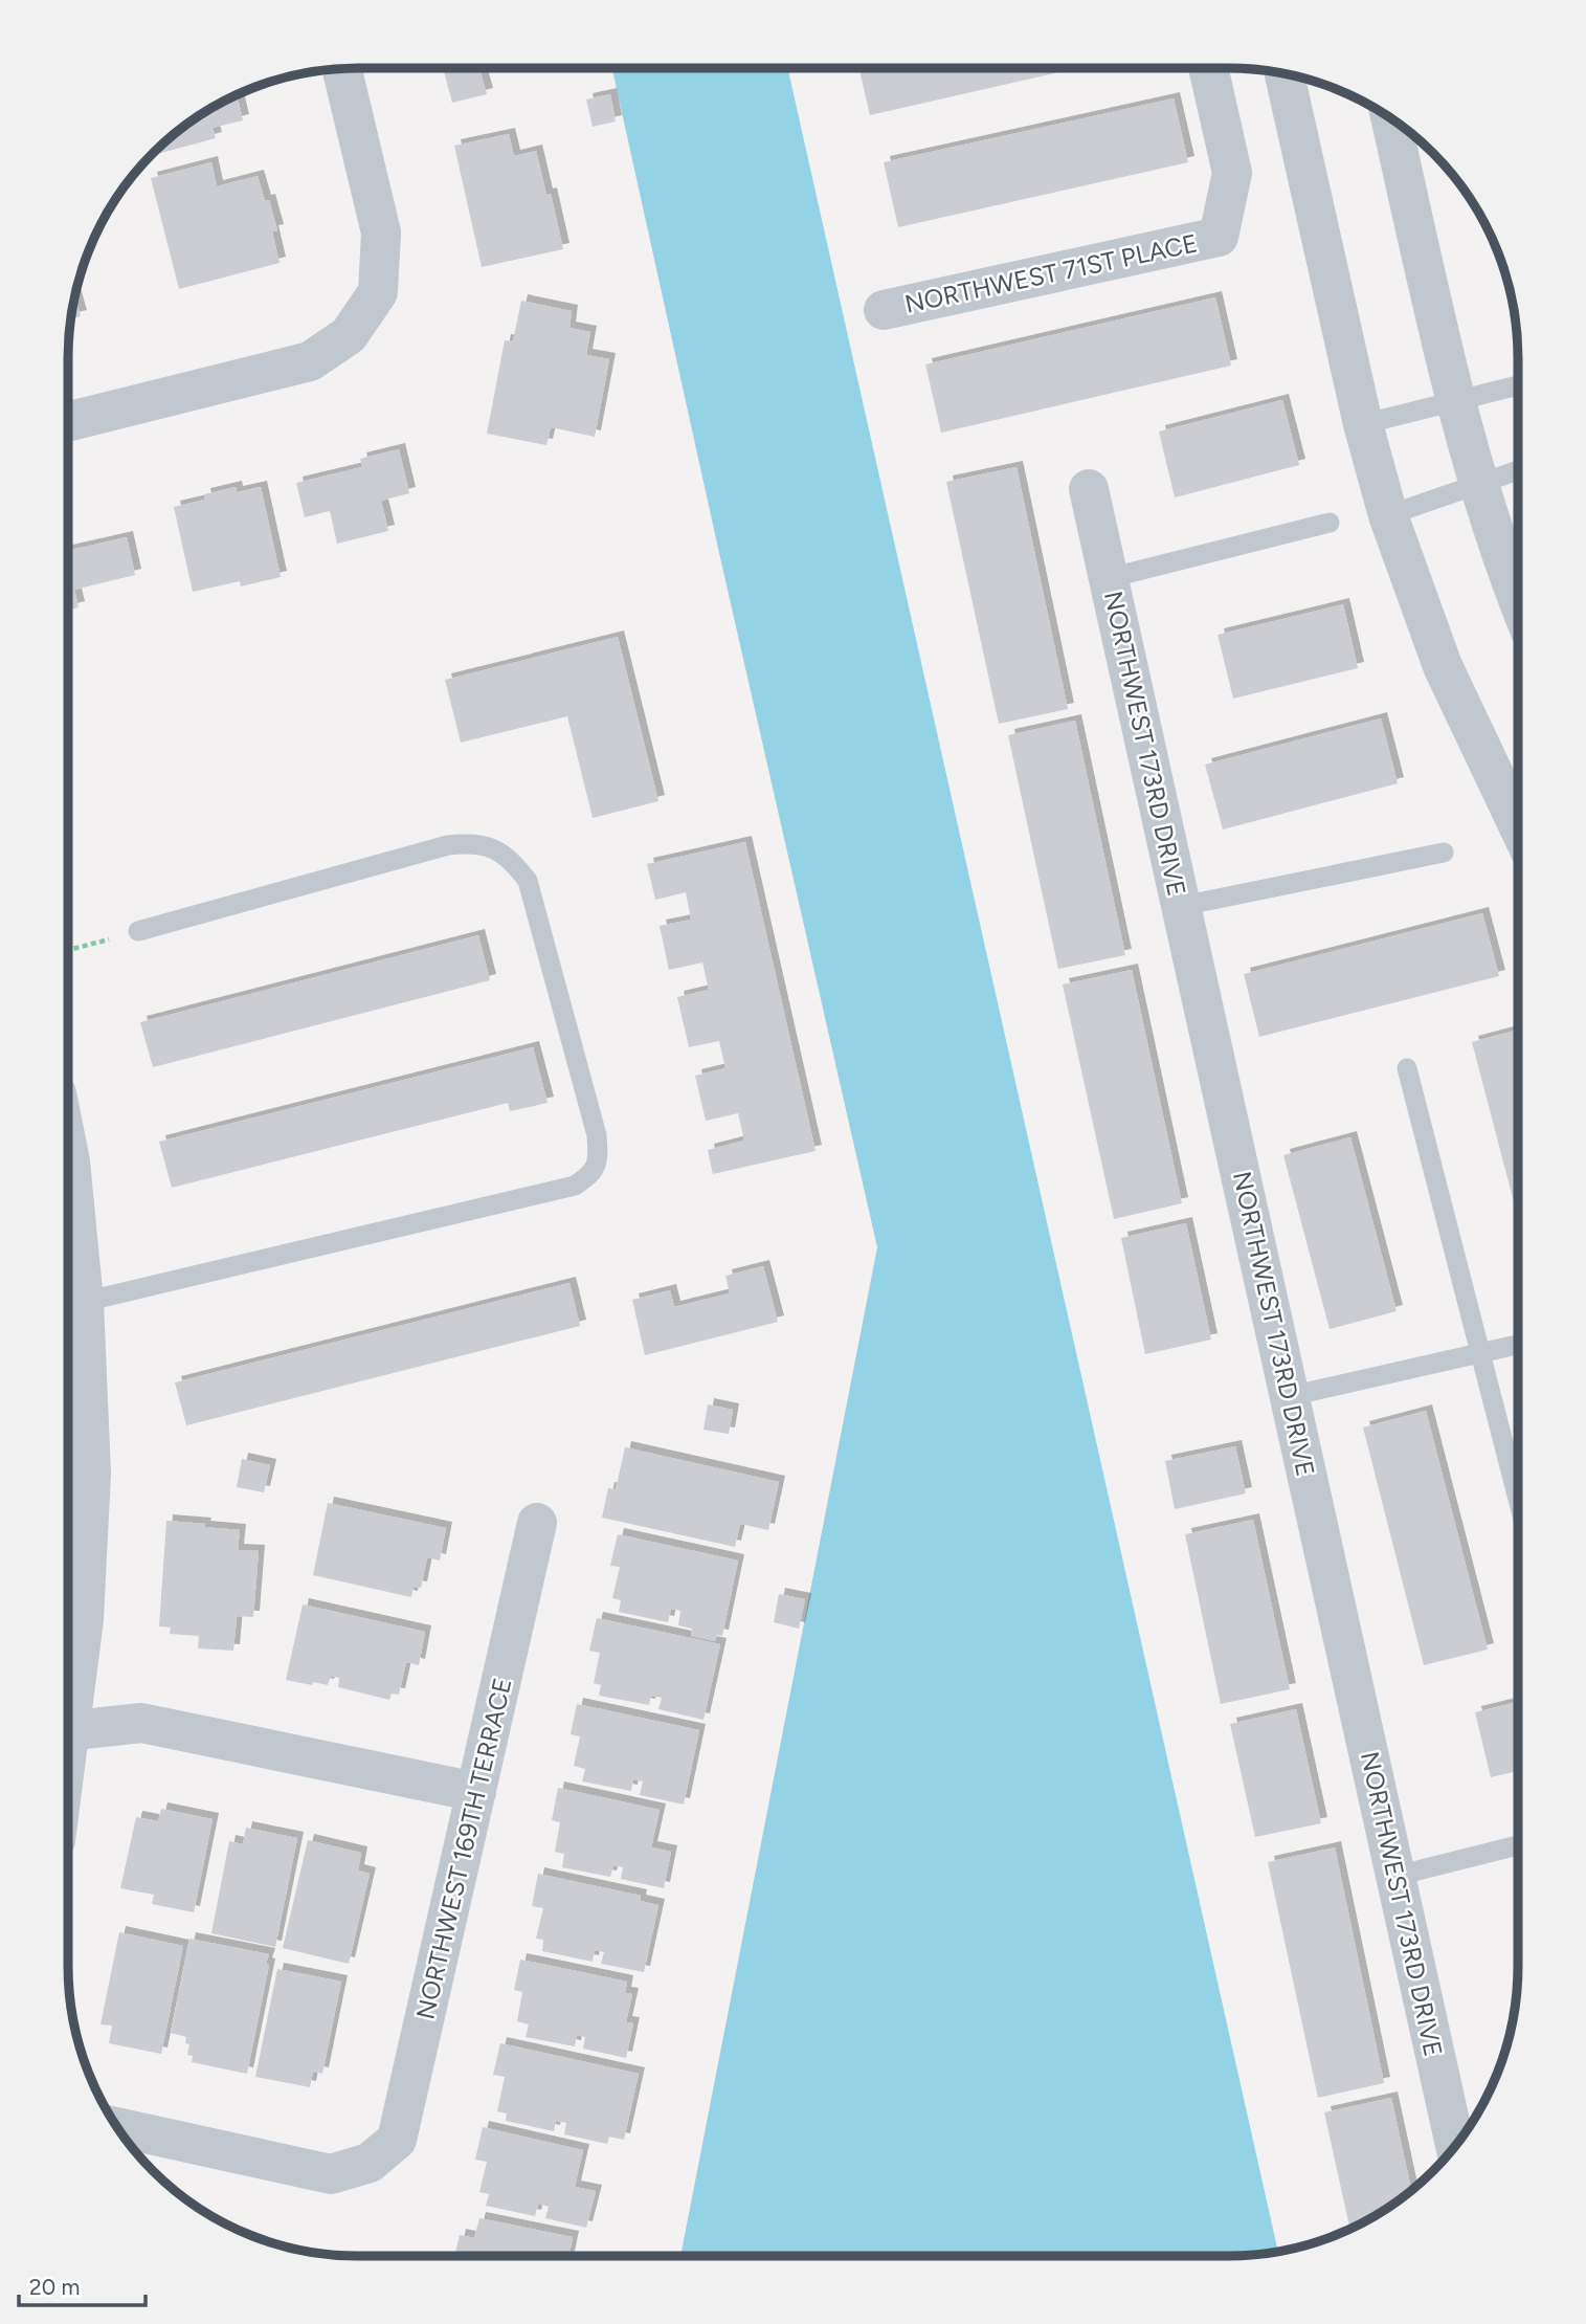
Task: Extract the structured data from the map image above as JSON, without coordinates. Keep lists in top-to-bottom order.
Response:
{
  "streets": {
    "street": ["NORTHWEST 71ST PLACE", "NORTHWEST 173RD DRIVE", "NORTHWEST 169TH TERRACE"]
  },
  "scale_bar": "20 m"
}
